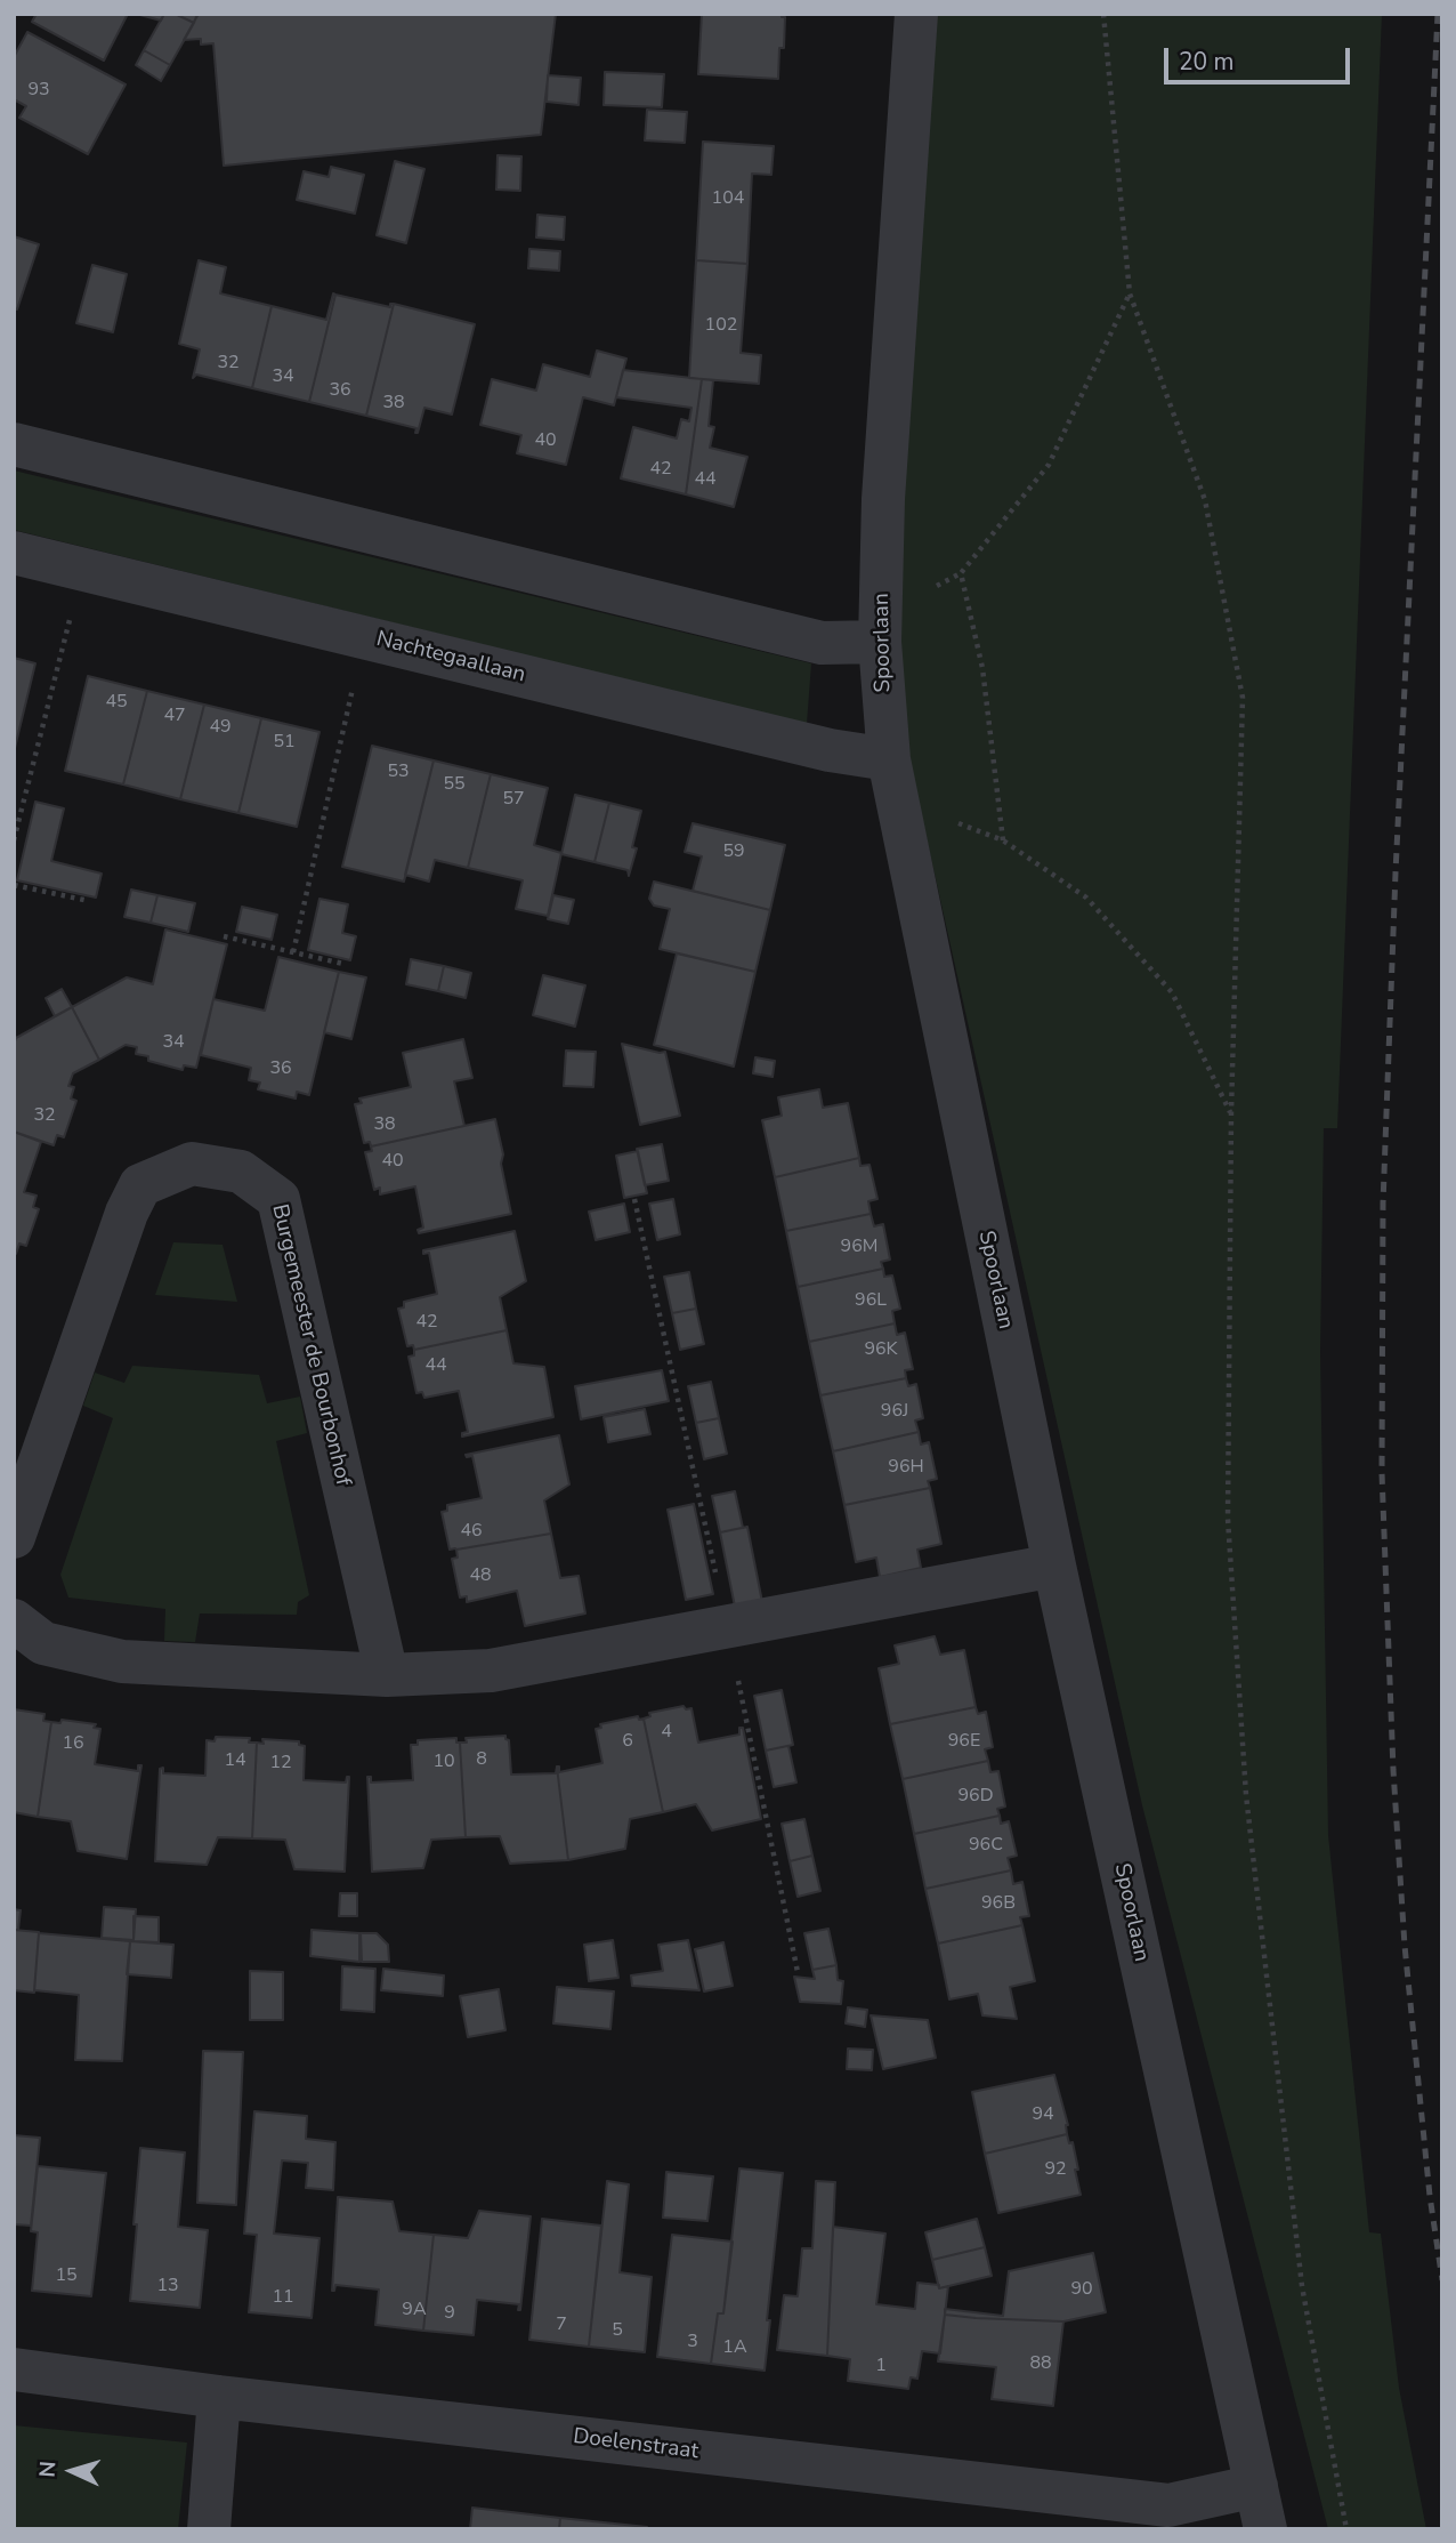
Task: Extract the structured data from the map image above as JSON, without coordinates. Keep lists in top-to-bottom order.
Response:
{
  "streets": {
    "street": [
      "Spoorlaan",
      "Nachtegaallaan",
      "Burgemeester de Bourbonhof",
      "Doelenstraat"
    ]
  },
  "crossings": [
    ["Spoorlaan", "Nachtegaallaan"],
    ["Spoorlaan", "Doelenstraat"]
  ],
  "house_numbers": [
    "93",
    "104",
    "102",
    "32",
    "34",
    "36",
    "38",
    "40",
    "42",
    "44",
    "45",
    "47",
    "49",
    "51",
    "53",
    "55",
    "57",
    "59",
    "34",
    "36",
    "32",
    "38",
    "40",
    "96M",
    "96L",
    "42",
    "96K",
    "44",
    "96J",
    "96H",
    "46",
    "48",
    "4",
    "6",
    "96E",
    "16",
    "8",
    "14",
    "10",
    "12",
    "96D",
    "96C",
    "96B",
    "94",
    "92",
    "15",
    "13",
    "90",
    "11",
    "9A",
    "9",
    "7",
    "5",
    "3",
    "1A",
    "88",
    "1"
  ],
  "scale_bar": "20 m",
  "north": "left"
}
